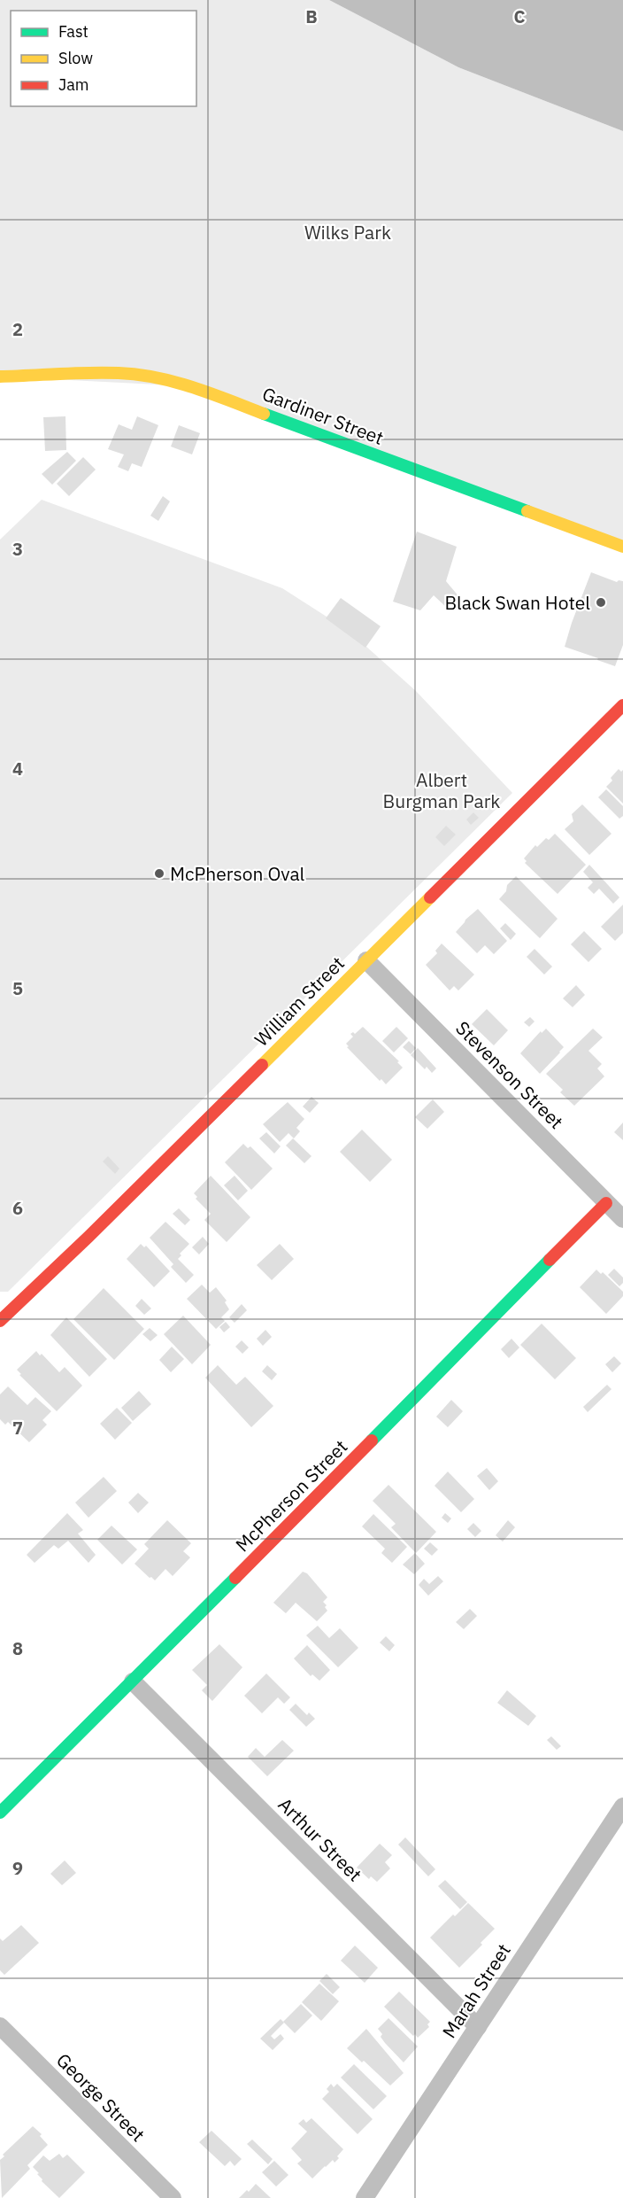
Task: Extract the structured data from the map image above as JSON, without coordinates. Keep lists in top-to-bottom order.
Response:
{
  "streets": {
    "street": [
      "Gardiner Street",
      "William Street",
      "Stevenson Street",
      "McPherson Street",
      "Arthur Street",
      "Marah Street",
      "George Street"
    ]
  },
  "crossings": [
    ["William Street", "Stevenson Street"],
    ["Stevenson Street", "McPherson Street"],
    ["McPherson Street", "Arthur Street"],
    ["Arthur Street", "Marah Street"]
  ],
  "parks": ["Wilks Park", "Albert Burgman Park"],
  "places": ["Black Swan Hotel", "McPherson Oval"],
  "legend": ["Fast", "Slow", "Jam"],
  "grid": {
    "columns": ["B", "C"],
    "rows": [
      "2",
      "3",
      "4",
      "5",
      "6",
      "7",
      "8",
      "9"
    ]
  }
}
